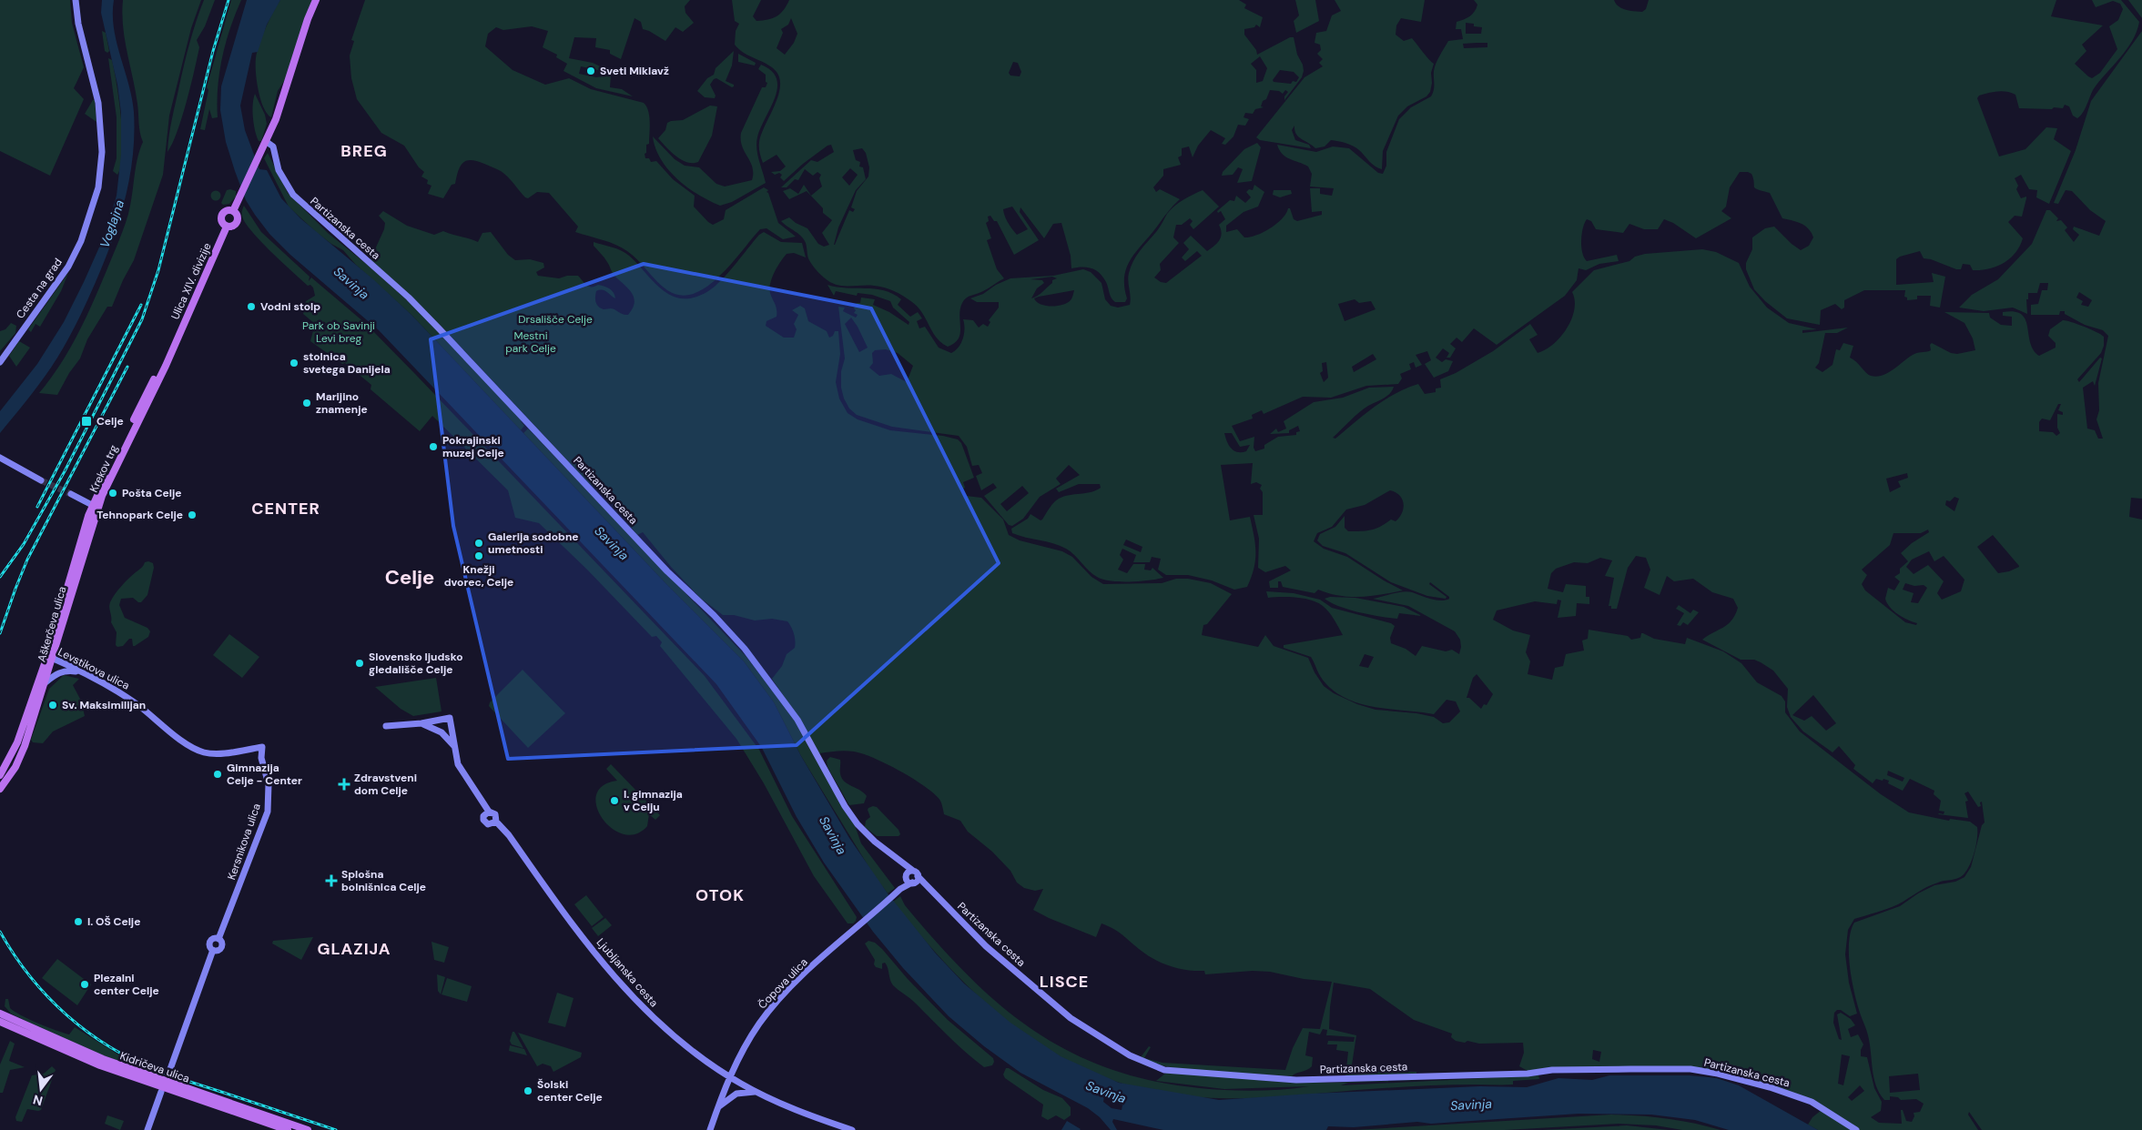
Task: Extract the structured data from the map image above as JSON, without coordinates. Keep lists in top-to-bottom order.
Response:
{
  "streets": {
    "main road": [
      "Ulica XIV. divizije",
      "Krekov trg",
      "Aškerčeva ulica",
      "Kidričeva ulica"
    ],
    "street": [
      "Partizanska cesta",
      "Cesta na grad",
      "Levstikova ulica",
      "Kersnikova ulica",
      "Ljubljanska cesta",
      "Čopova ulica"
    ]
  },
  "crossings": [
    ["Partizanska cesta", "Čopova ulica"],
    ["Ulica XIV. divizije", "Krekov trg"],
    ["Krekov trg", "Aškerčeva ulica"],
    ["Aškerčeva ulica", "Levstikova ulica"],
    ["Levstikova ulica", "Kersnikova ulica"],
    ["Ljubljanska cesta", "Čopova ulica"]
  ],
  "districts": [
    "BREG",
    "CENTER",
    "Celje",
    "OTOK",
    "GLAZIJA",
    "LISCE"
  ],
  "water": ["Voglajna", "Savinja"],
  "parks": ["Drsališče Celje", "Park ob Savinji Levi breg", "Mestni park Celje"],
  "places": {
    "other": [
      "Sveti Miklavž",
      "Vodni stolp",
      "stolnica svetega Danijela",
      "Marijino znamenje",
      "Pokrajinski muzej Celje",
      "Pošta Celje",
      "Tehnopark Celje",
      "Galerija sodobne umetnosti",
      "Knežji dvorec, Celje",
      "Slovensko ljudsko gledališče Celje",
      "Sv. Maksimilijan",
      "Gimnazija Celje - Center",
      "I. gimnazija v Celju",
      "I. OŠ Celje",
      "Plezalni center Celje",
      "Šolski center Celje"
    ],
    "transit": ["Celje"],
    "health": ["Zdravstveni dom Celje", "Splošna bolnišnica Celje"]
  },
  "north": "bottom"
}
